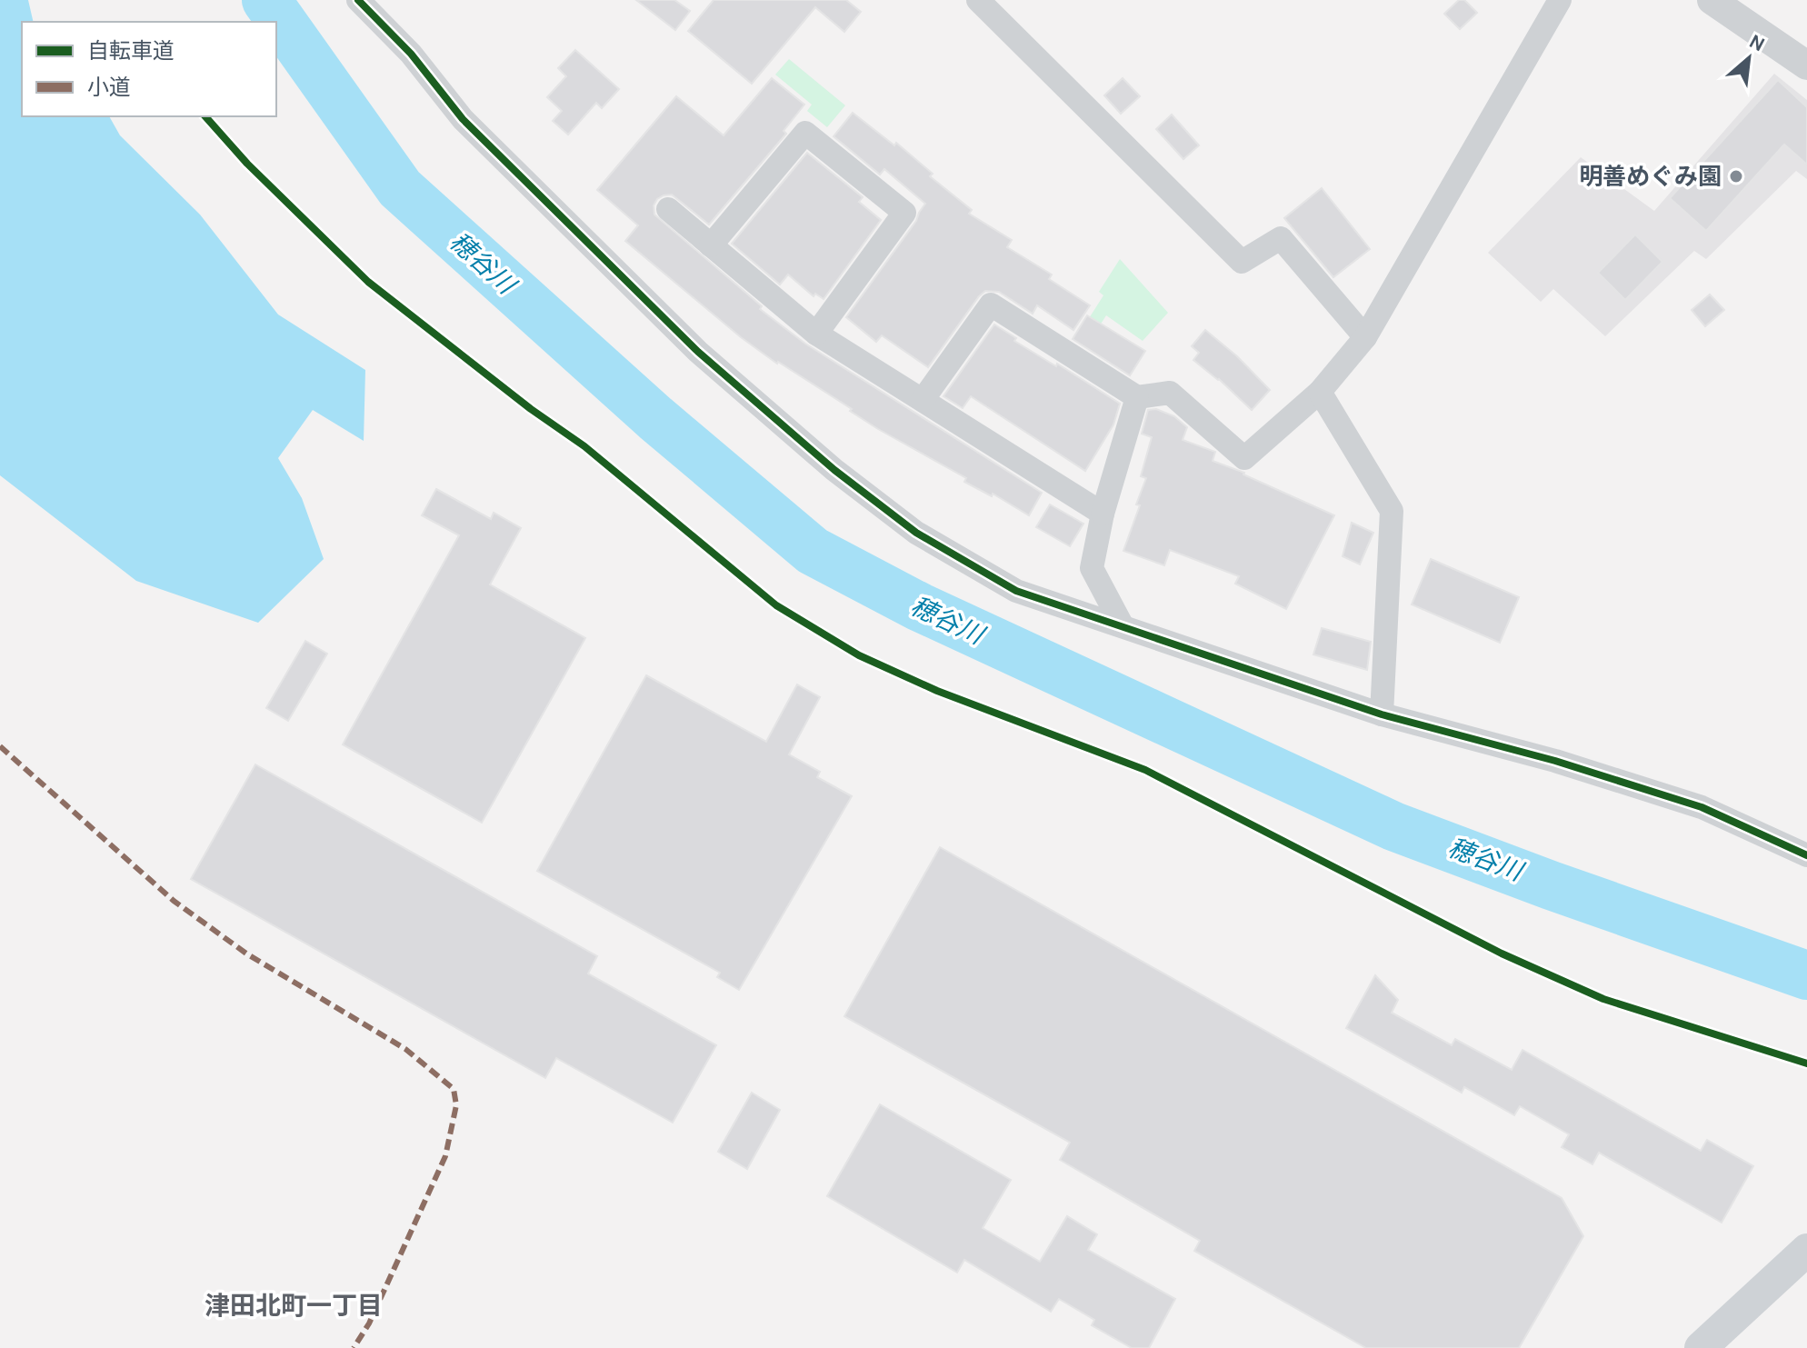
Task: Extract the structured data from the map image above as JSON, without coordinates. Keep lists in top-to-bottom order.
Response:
{
  "districts": ["津田北町一丁目"],
  "water": ["穂谷川"],
  "places": ["明善めぐみ園"],
  "legend": ["自転車道", "小道"],
  "north": "top right"
}
